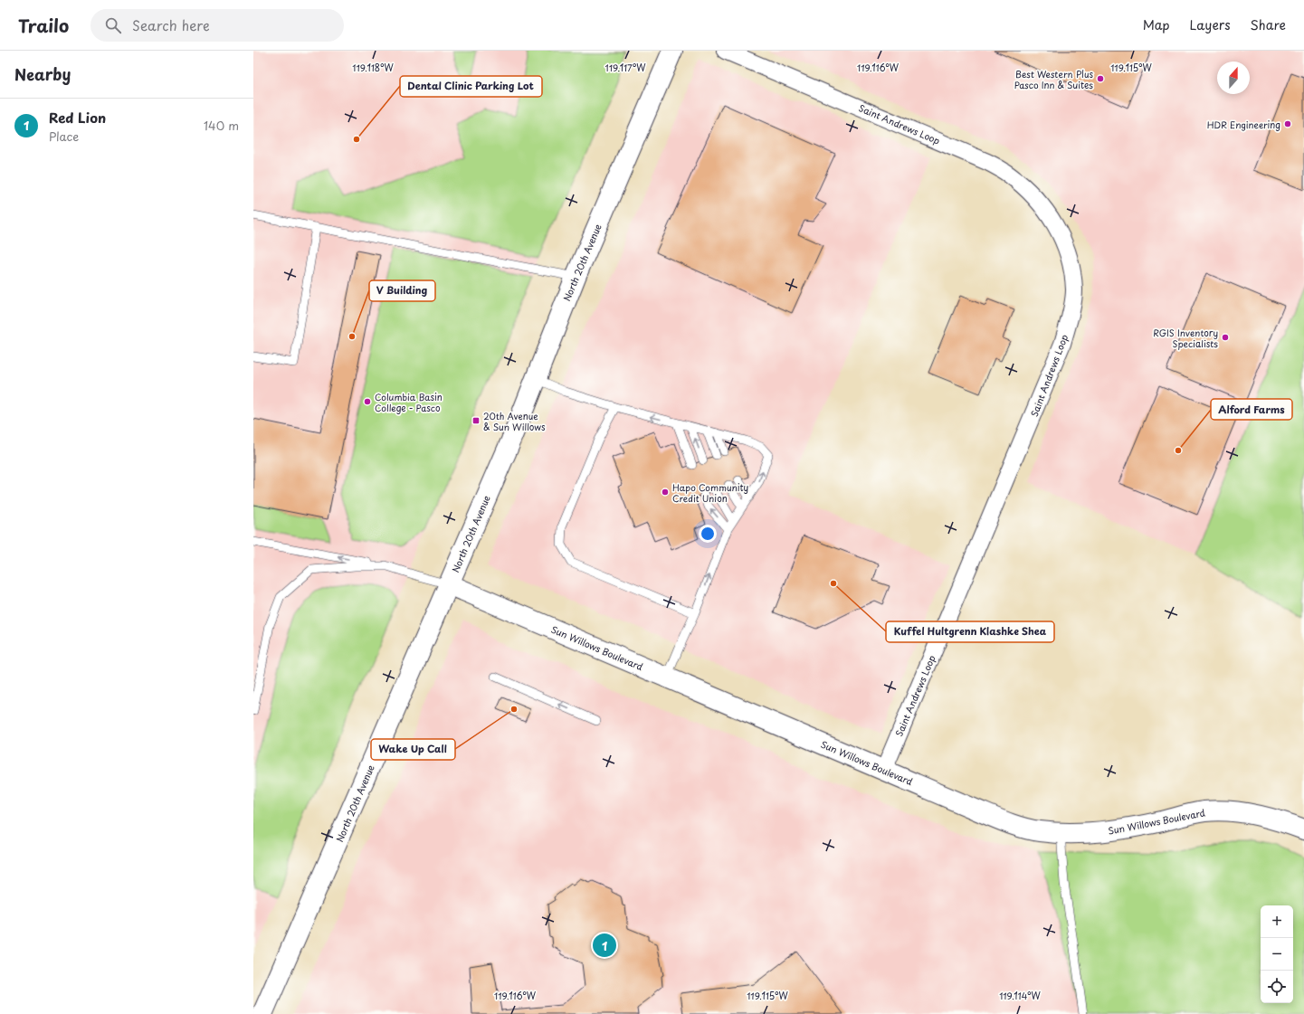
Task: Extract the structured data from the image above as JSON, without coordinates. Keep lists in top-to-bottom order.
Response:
{
  "streets": {
    "main road": ["North 20th Avenue", "Sun Willows Boulevard"],
    "street": ["Saint Andrews Loop"]
  },
  "crossings": [
    ["Saint Andrews Loop", "Sun Willows Boulevard"],
    ["North 20th Avenue", "Sun Willows Boulevard"]
  ],
  "places": {
    "other": [
      "Best Western Plus Pasco Inn & Suites",
      "HDR Engineering",
      "Dental Clinic Parking Lot",
      "V Building",
      "RGIS Inventory Specialists",
      "Columbia Basin College - Pasco",
      "Alford Farms",
      "Hapo Community Credit Union",
      "Kuffel Hultgrenn Klashke Shea",
      "Wake Up Call"
    ],
    "transit": ["20th Avenue & Sun Willows"]
  },
  "north": "top",
  "page": {
    "header": "Trailo",
    "search": "Search here",
    "nav": ["Map", "Layers", "Share"],
    "heading": "Nearby",
    "list": [
      {
        "mark": "1",
        "name": "Red Lion",
        "note": "Place",
        "value": "140 m"
      }
    ],
    "map_buttons": ["+", "−"],
    "pins": "1"
  },
  "coordinates": [
    "119.118°W",
    "119.117°W",
    "119.116°W",
    "119.115°W",
    "119.114°W"
  ]
}
